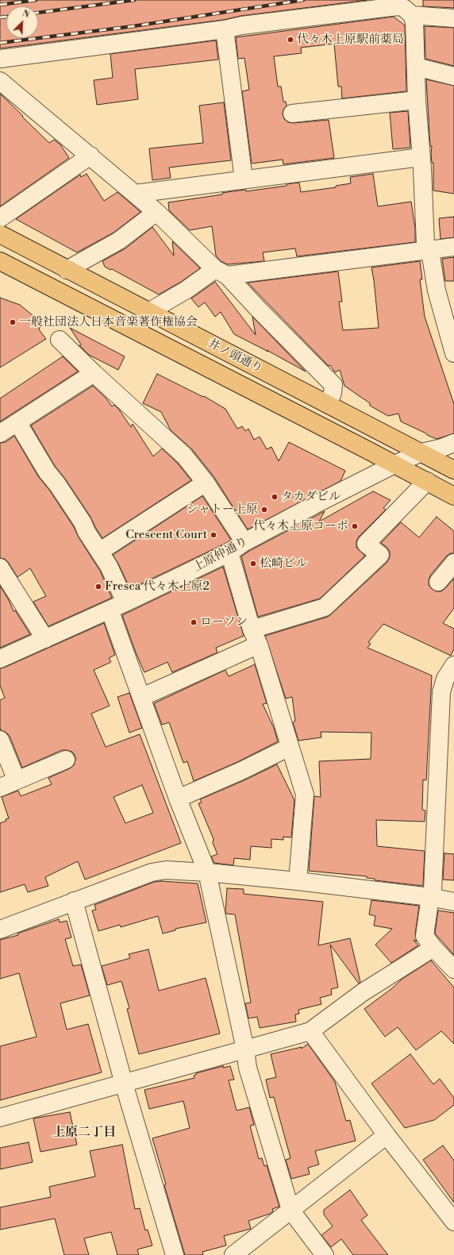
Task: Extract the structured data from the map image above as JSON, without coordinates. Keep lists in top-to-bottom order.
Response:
{
  "streets": {
    "main road": ["井ノ頭通り"],
    "street": ["上原仲通り"]
  },
  "crossings": [
    ["井ノ頭通り", "上原仲通り"]
  ],
  "districts": ["上原二丁目"],
  "places": [
    "代々木上原駅前薬局",
    "一般社団法人日本音楽著作権協会",
    "タカダビル",
    "シャトー上原",
    "代々木上原コーポ",
    "Crescent Court",
    "松崎ビル",
    "Fresca 代々木上原2",
    "ローソン"
  ],
  "north": "top right"
}
